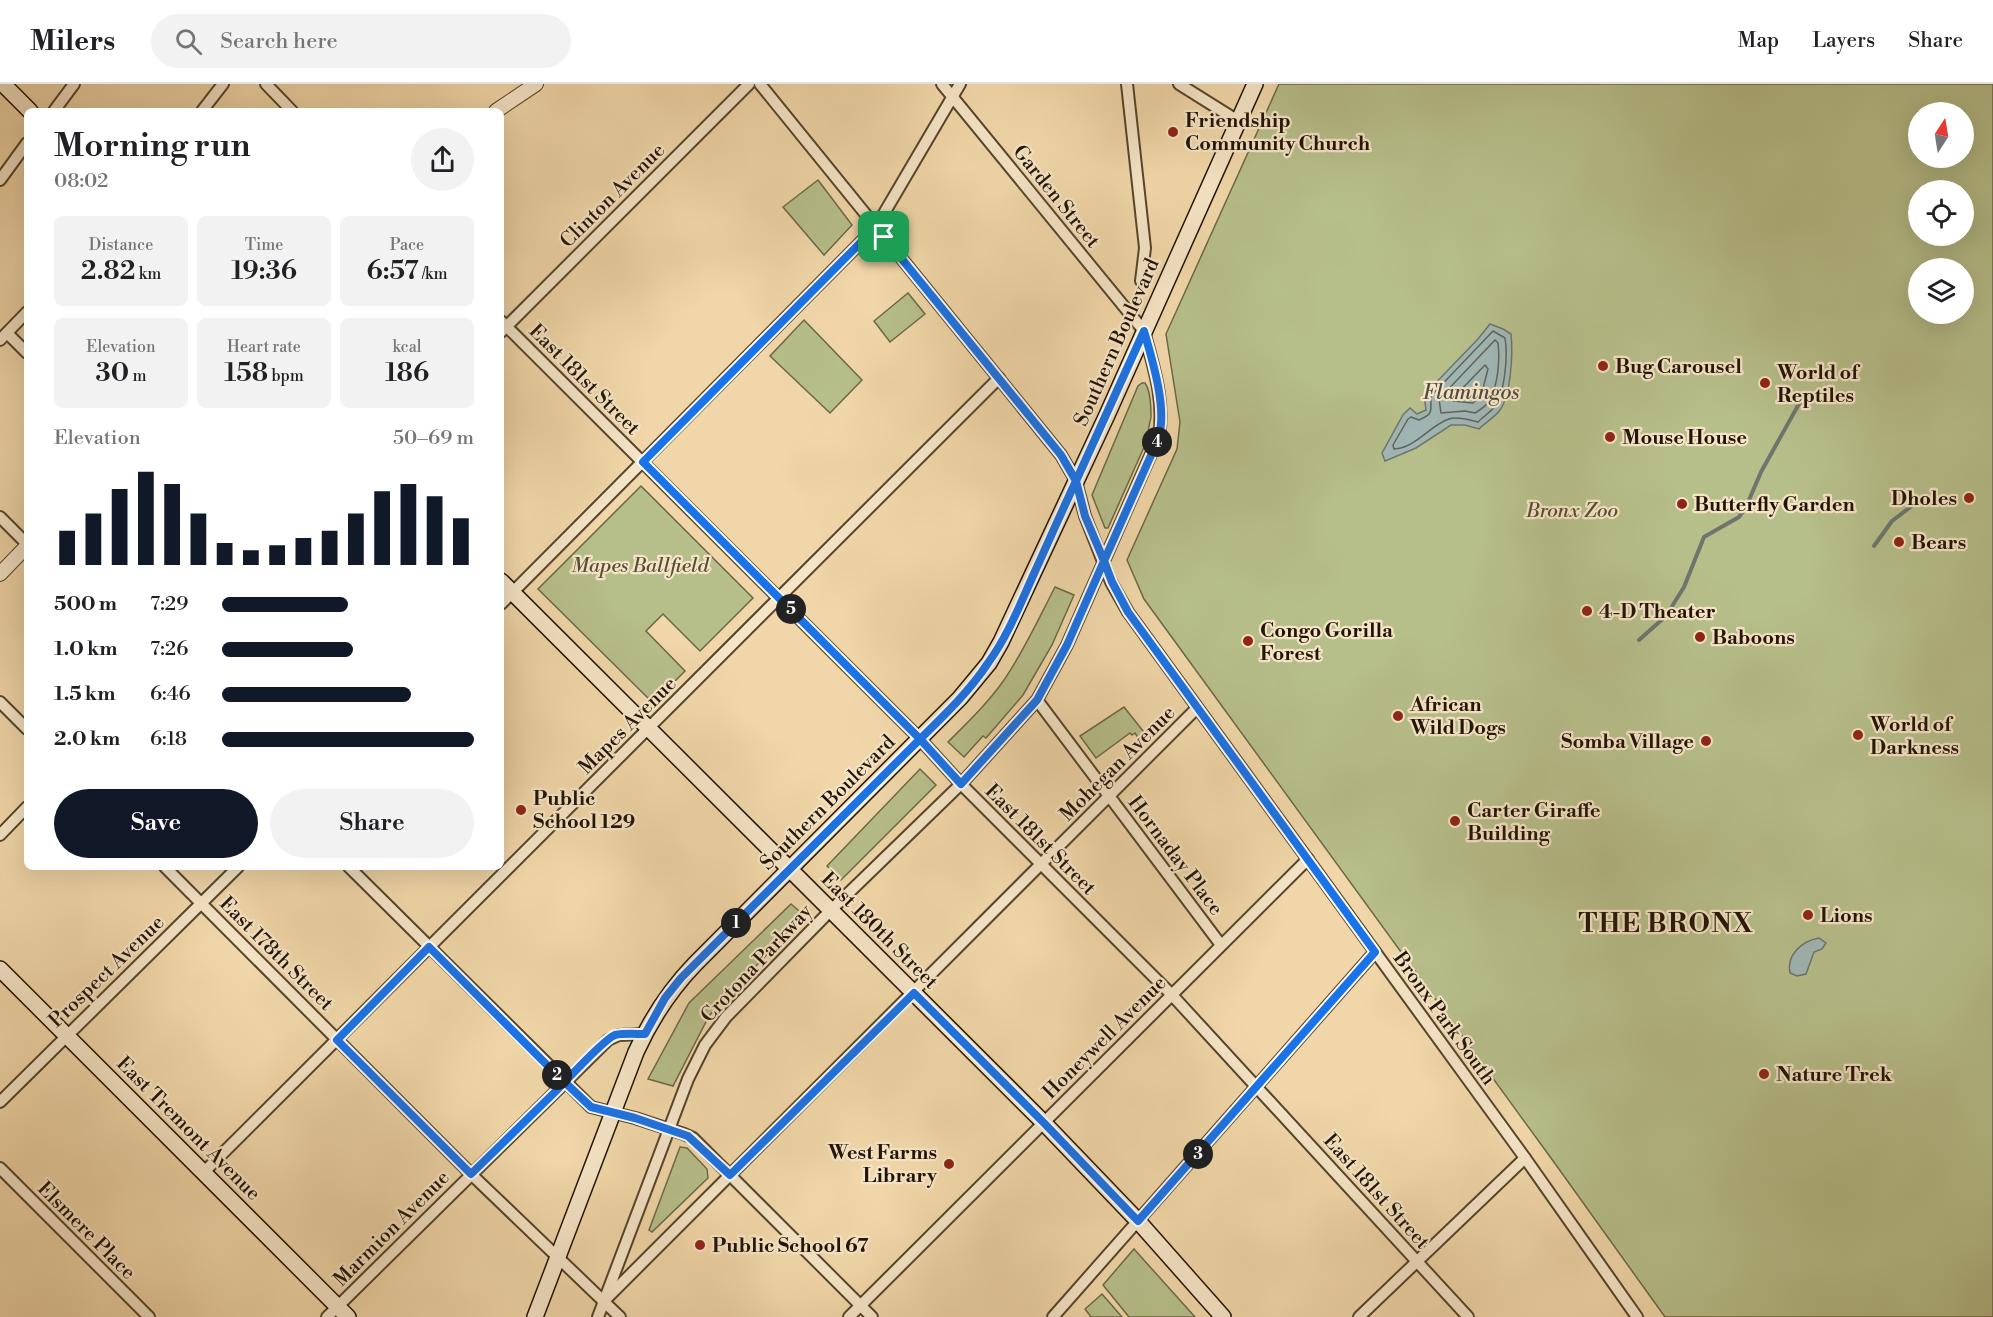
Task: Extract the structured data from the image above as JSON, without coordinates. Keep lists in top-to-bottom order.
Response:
{
  "streets": {
    "main road": ["Southern Boulevard", "East 180th Street", "East Tremont Avenue"],
    "street": [
      "Clinton Avenue",
      "Garden Street",
      "East 181st Street",
      "Mapes Avenue",
      "Mohegan Avenue",
      "Hornaday Place",
      "East 178th Street",
      "Crotona Parkway",
      "Prospect Avenue",
      "Bronx Park South",
      "Honeywell Avenue",
      "Marmion Avenue",
      "Elsmere Place"
    ]
  },
  "crossings": [
    ["Garden Street", "Southern Boulevard"],
    ["Garden Street", "Crotona Parkway"],
    ["Southern Boulevard", "East 181st Street"],
    ["Southern Boulevard", "East 180th Street"],
    ["Southern Boulevard", "East 178th Street"],
    ["Southern Boulevard", "Crotona Parkway"],
    ["Southern Boulevard", "Bronx Park South"],
    ["Southern Boulevard", "Marmion Avenue"],
    ["East 181st Street", "Mapes Avenue"],
    ["East 181st Street", "Mohegan Avenue"],
    ["East 181st Street", "Crotona Parkway"],
    ["East 181st Street", "Honeywell Avenue"],
    ["Mapes Avenue", "East 180th Street"],
    ["Mapes Avenue", "East 178th Street"],
    ["Mapes Avenue", "Bronx Park South"],
    ["Mapes Avenue", "East Tremont Avenue"],
    ["Mohegan Avenue", "Hornaday Place"],
    ["Mohegan Avenue", "East 180th Street"],
    ["Mohegan Avenue", "East 178th Street"],
    ["Mohegan Avenue", "Crotona Parkway"],
    ["Mohegan Avenue", "Bronx Park South"],
    ["Hornaday Place", "Crotona Parkway"],
    ["Hornaday Place", "Honeywell Avenue"],
    ["East 180th Street", "Crotona Parkway"],
    ["East 180th Street", "Honeywell Avenue"],
    ["East 178th Street", "Crotona Parkway"],
    ["East 178th Street", "Prospect Avenue"],
    ["East 178th Street", "Marmion Avenue"],
    ["Crotona Parkway", "Bronx Park South"],
    ["Prospect Avenue", "East Tremont Avenue"],
    ["Bronx Park South", "Honeywell Avenue"],
    ["East Tremont Avenue", "Marmion Avenue"]
  ],
  "districts": ["THE BRONX"],
  "water": ["Flamingos"],
  "parks": ["Bronx Zoo", "Mapes Ballfield"],
  "places": [
    "Friendship Community Church",
    "Bug Carousel",
    "World of Reptiles",
    "Mouse House",
    "Dholes",
    "Butterfly Garden",
    "Bears",
    "4-D Theater",
    "Baboons",
    "Congo Gorilla Forest",
    "African Wild Dogs",
    "World of Darkness",
    "Somba Village",
    "Public School 129",
    "Carter Giraffe Building",
    "Lions",
    "Nature Trek",
    "West Farms Library",
    "Public School 67"
  ],
  "north": "top",
  "page": {
    "header": "Milers",
    "search": "Search here",
    "nav": ["Map", "Layers", "Share"],
    "heading": ["Morning run", "08:02"],
    "stats": [
      ["Distance", "2.82 km"],
      ["Time", "19:36"],
      ["Pace", "6:57 /km"],
      ["Elevation", "30 m"],
      ["Heart rate", "158 bpm"],
      ["kcal", "186"]
    ],
    "chart": ["Elevation", "50–69 m"],
    "pins": [
      "4",
      "5",
      "1",
      "2",
      "3"
    ],
    "list": [
      {
        "name": "500 m",
        "note": "7:29"
      },
      {
        "name": "1.0 km",
        "note": "7:26"
      },
      {
        "name": "1.5 km",
        "note": "6:46"
      },
      {
        "name": "2.0 km",
        "note": "6:18"
      }
    ],
    "buttons": ["Save", "Share"]
  }
}
